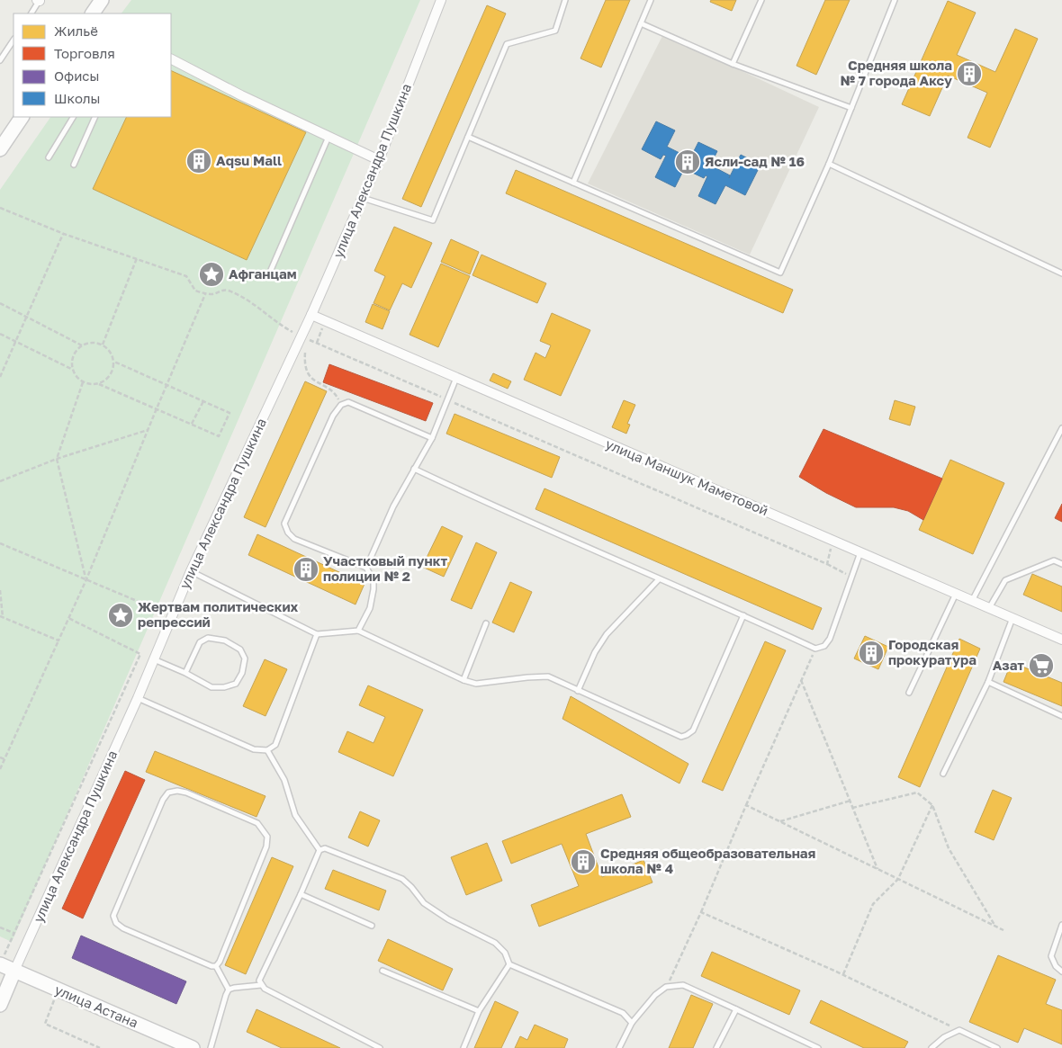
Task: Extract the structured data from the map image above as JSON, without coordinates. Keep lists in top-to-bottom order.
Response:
{
  "streets": {
    "street": ["улица Александра Пушкина", "улица Маншук Маметовой", "улица Астана"]
  },
  "crossings": [
    ["улица Александра Пушкина", "улица Маншук Маметовой"],
    ["улица Александра Пушкина", "улица Астана"]
  ],
  "places": {
    "building": [
      "Средняя школа № 7 города Аксу",
      "Аqsu Mall",
      "Ясли-сад № 16",
      "Участковый пункт полиции № 2",
      "Городская прокуратура",
      "Средняя общеобразовательная школа № 4"
    ],
    "place": ["Афганцам", "Жертвам политических репрессий"],
    "supermarket": ["Азат"]
  },
  "legend": [
    "Жильё",
    "Торговля",
    "Офисы",
    "Школы"
  ]
}
